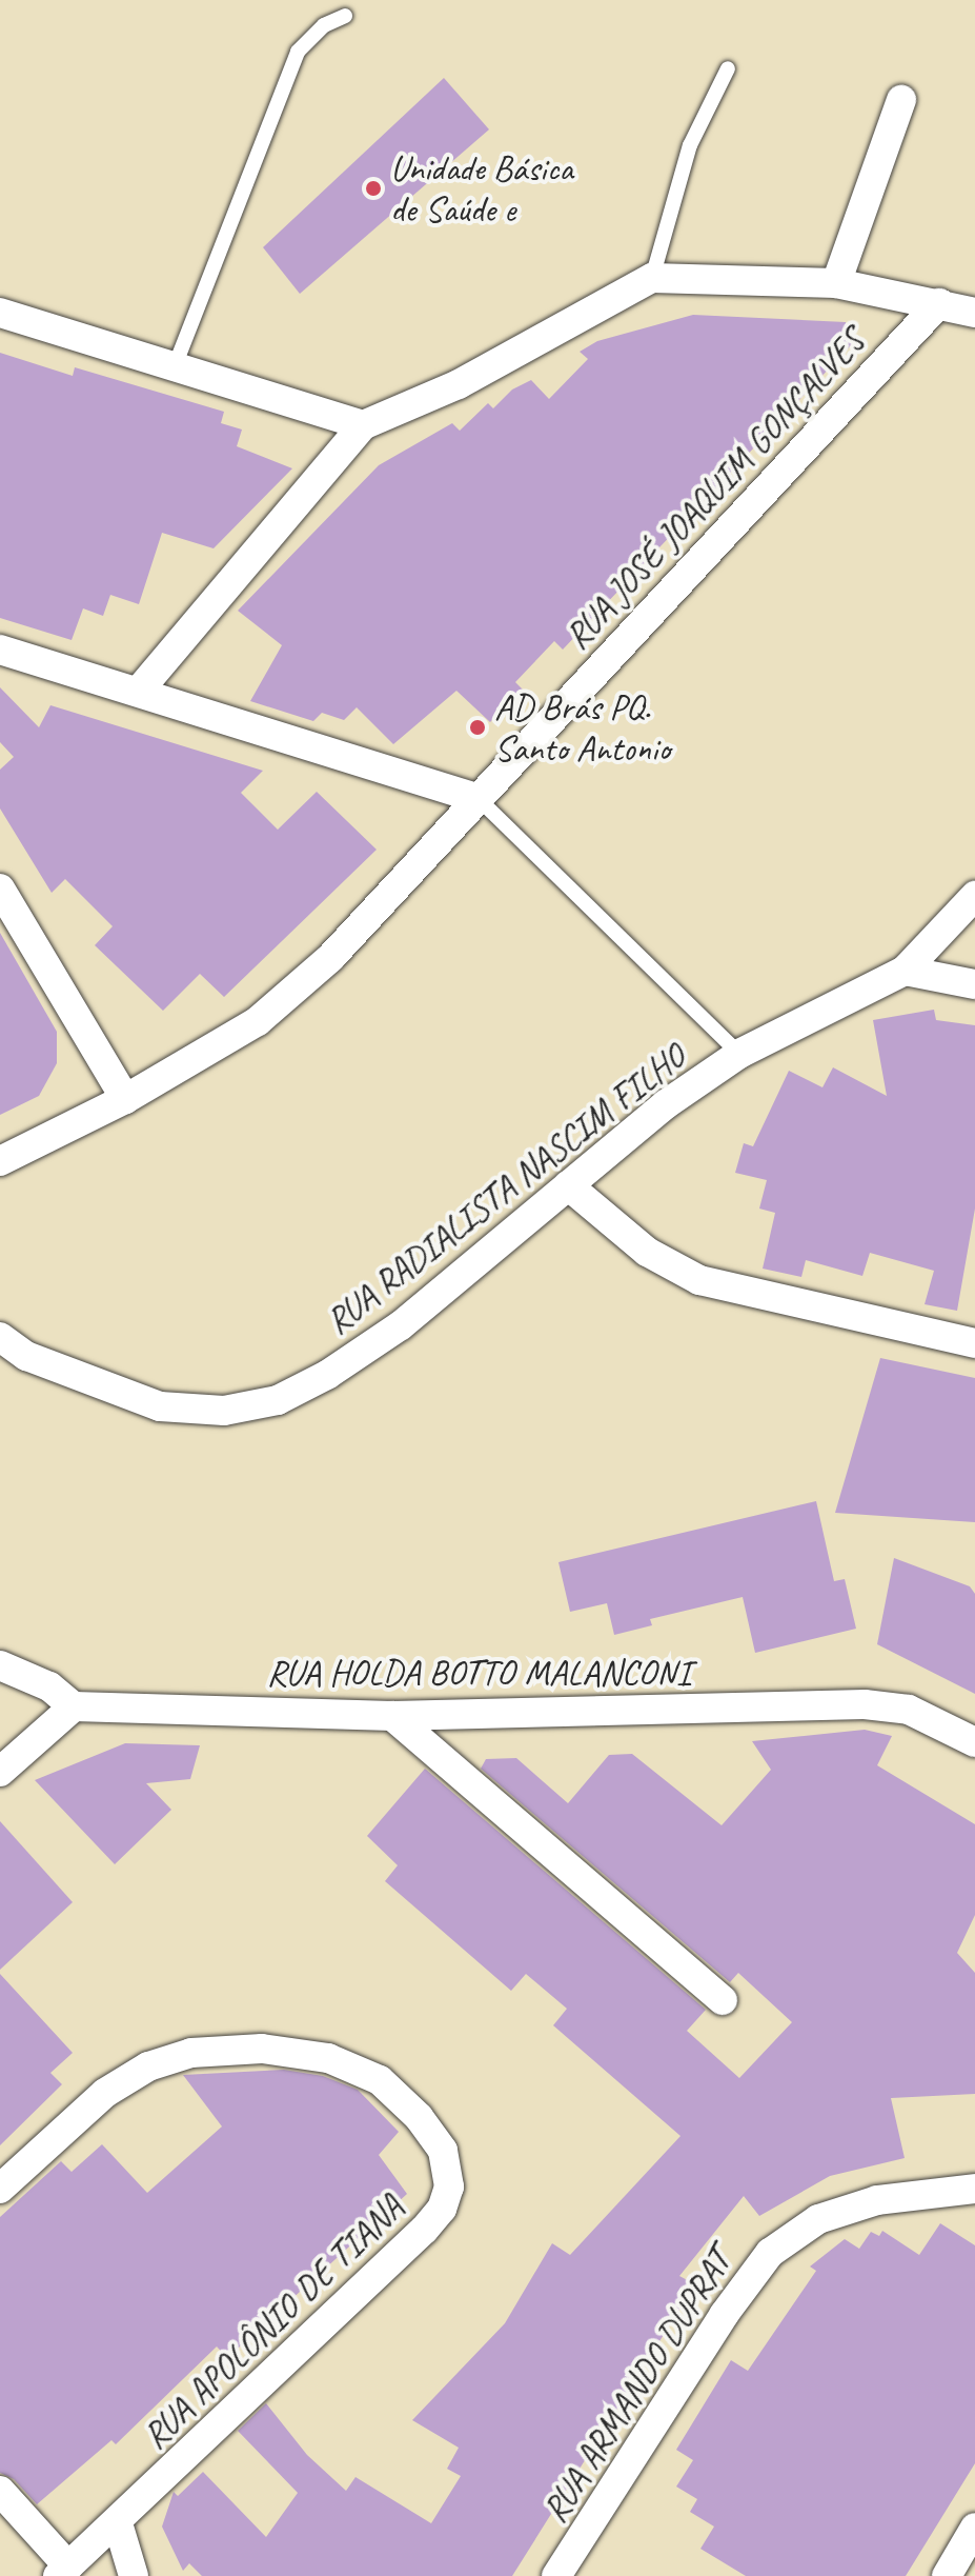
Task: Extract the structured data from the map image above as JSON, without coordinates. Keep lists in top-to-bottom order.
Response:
{
  "streets": {
    "street": [
      "RUA JOSÉ JOAQUIM GONÇALVES",
      "RUA RADIALISTA NASCIM FILHO",
      "RUA HOLDA BOTTO MALANCONI",
      "RUA APOLÔNIO DE TIANA",
      "RUA ARMANDO DUPRAT"
    ]
  },
  "places": ["Unidade Básica de Saúde e", "AD Brás PQ. Santo Antonio"]
}
